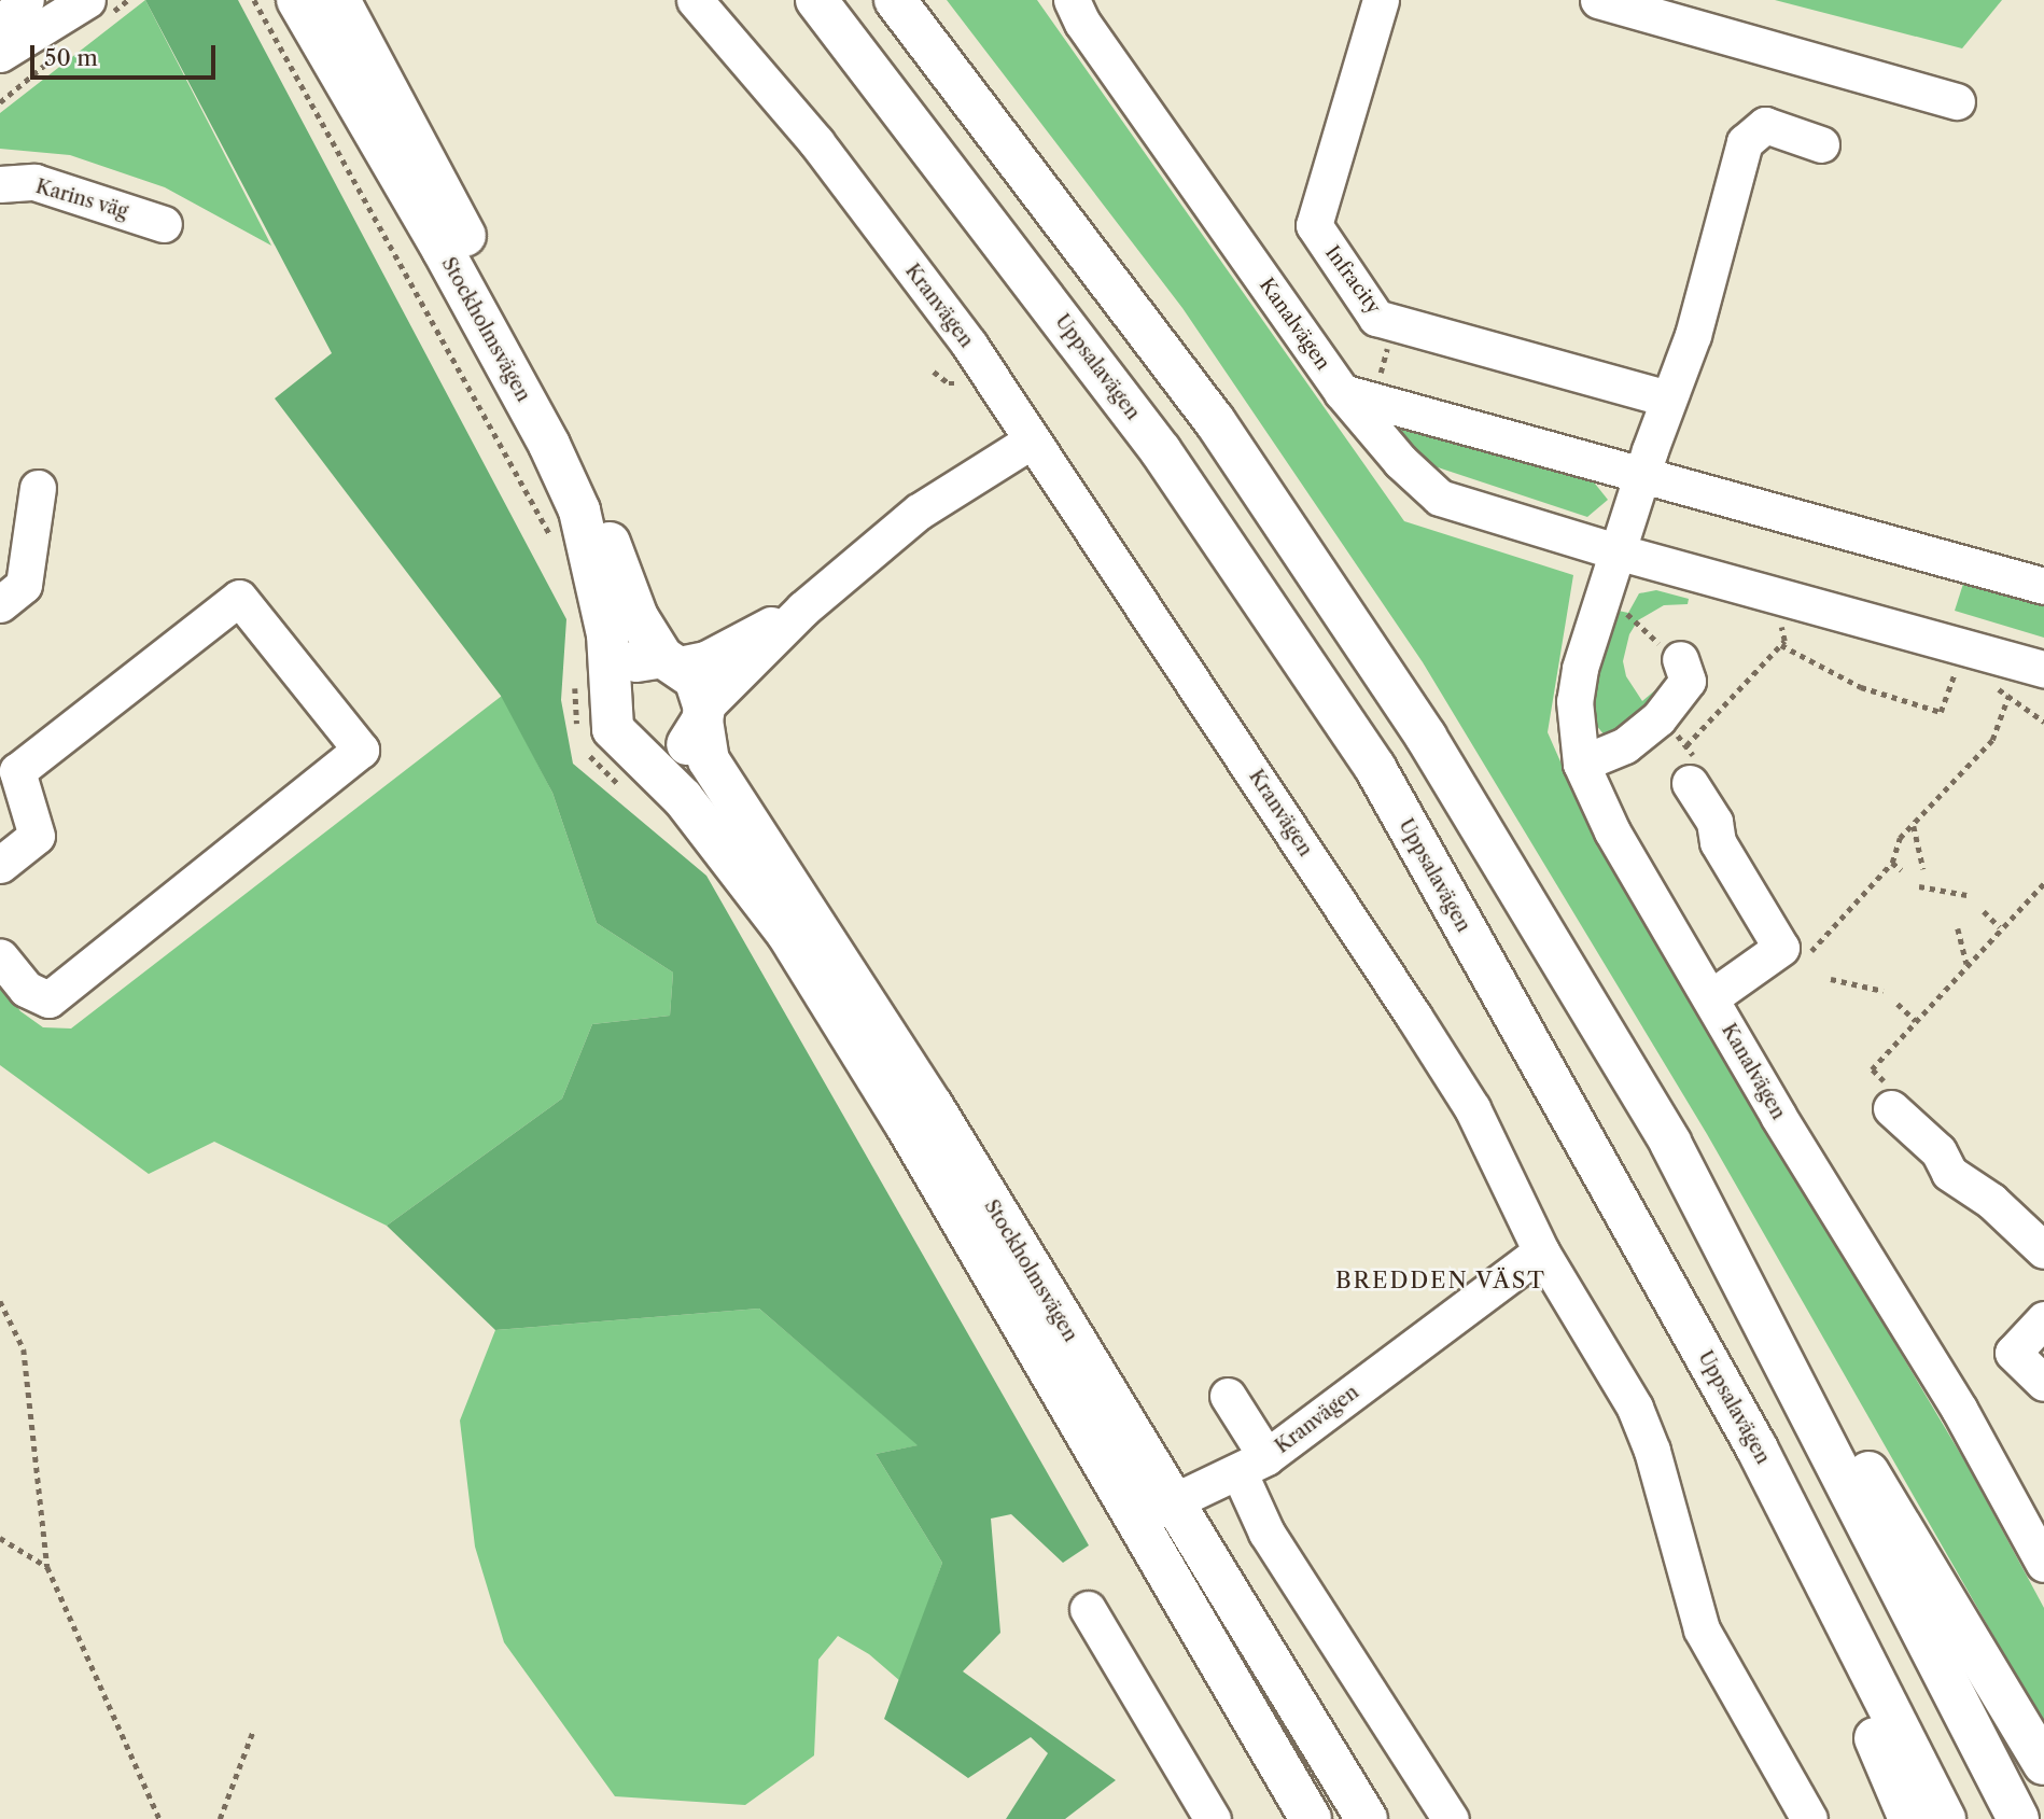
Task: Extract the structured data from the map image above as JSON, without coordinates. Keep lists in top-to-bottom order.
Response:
{
  "streets": {
    "main road": ["Stockholmsvägen", "Uppsalavägen"],
    "street": [
      "Karins väg",
      "Infracity",
      "Kranvägen",
      "Kanalvägen"
    ]
  },
  "crossings": [
    ["Infracity", "Kanalvägen"],
    ["Kranvägen", "Stockholmsvägen"]
  ],
  "districts": ["BREDDEN VÄST"],
  "scale_bar": "50 m"
}
